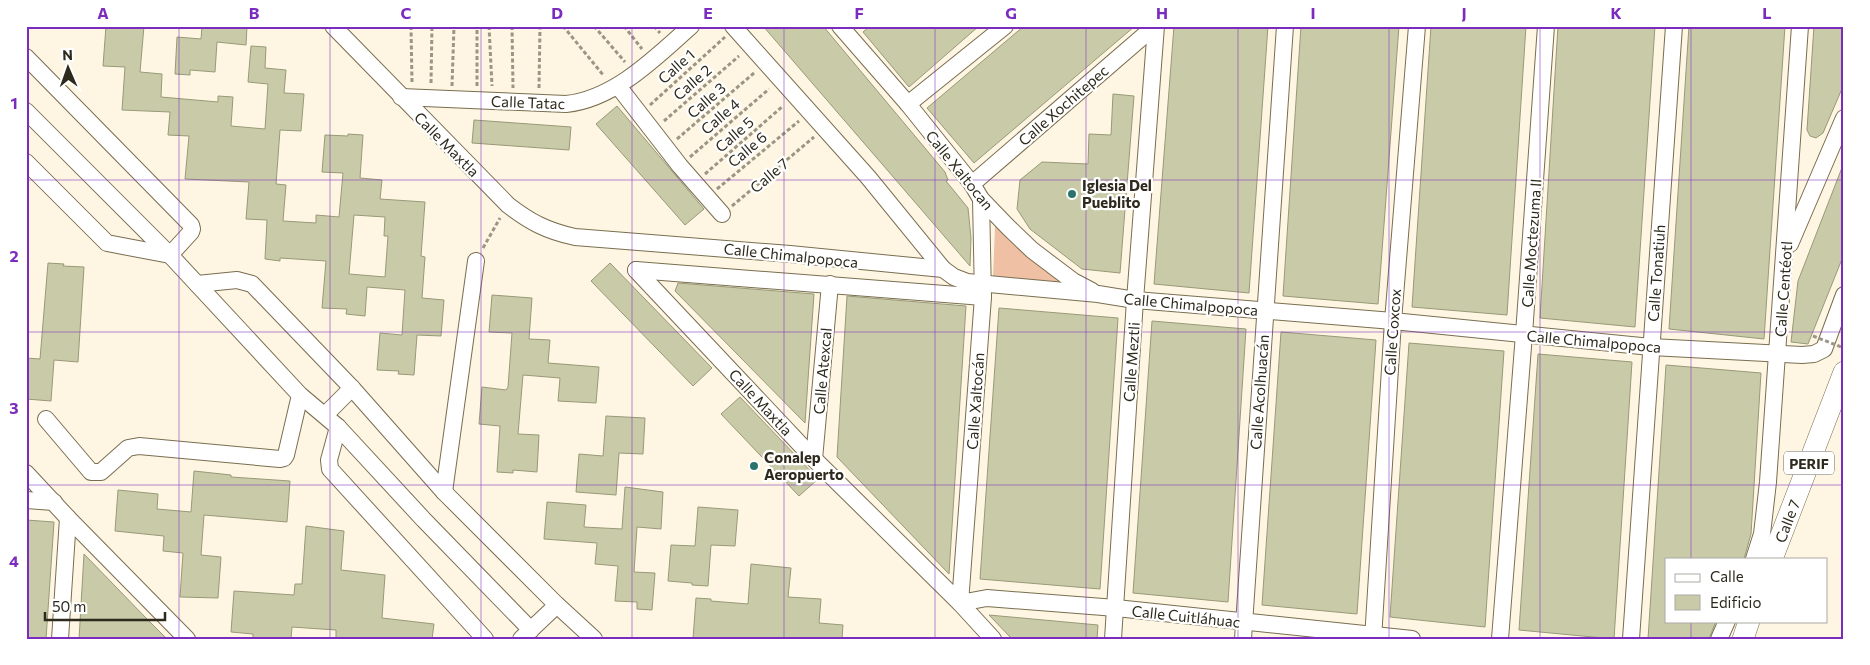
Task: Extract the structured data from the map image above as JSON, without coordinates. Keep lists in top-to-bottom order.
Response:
{
  "streets": {
    "main road": ["Calle 7", "PERIF"],
    "street": [
      "Calle Tatac",
      "Calle Xochitepec",
      "Calle Maxtla",
      "Calle Xaltocan",
      "Calle Moctezuma II",
      "Calle Chimalpopoca",
      "Calle Tonatiuh",
      "Calle Centéotl",
      "Calle Coxcox",
      "Calle Meztli",
      "Calle Atexcal",
      "Calle Acolhuacán",
      "Calle Xaltocán",
      "Calle Cuitláhuac"
    ],
    "path": [
      "Calle 1",
      "Calle 2",
      "Calle 3",
      "Calle 4",
      "Calle 5",
      "Calle 6"
    ]
  },
  "crossings": [
    ["Calle Tatac", "Calle Maxtla"],
    ["Calle Xochitepec", "Calle Xaltocan"],
    ["Calle Xochitepec", "Calle Meztli"],
    ["Calle Maxtla", "Calle Chimalpopoca"],
    ["Calle Maxtla", "Calle Atexcal"],
    ["Calle Maxtla", "Calle Xaltocán"],
    ["Calle Maxtla", "Calle Cuitláhuac"],
    ["Calle Xaltocan", "Calle Chimalpopoca"],
    ["Calle Xaltocan", "Calle Xaltocán"],
    ["Calle 7", "Calle Centéotl"],
    ["Calle Moctezuma II", "Calle Chimalpopoca"],
    ["Calle Chimalpopoca", "Calle Tonatiuh"],
    ["Calle Chimalpopoca", "Calle Centéotl"],
    ["Calle Chimalpopoca", "Calle Coxcox"],
    ["Calle Chimalpopoca", "Calle Meztli"],
    ["Calle Chimalpopoca", "Calle Acolhuacán"],
    ["Calle Chimalpopoca", "Calle Xaltocán"],
    ["Calle Coxcox", "Calle Cuitláhuac"],
    ["Calle Meztli", "Calle Cuitláhuac"],
    ["Calle Acolhuacán", "Calle Cuitláhuac"],
    ["Calle Xaltocán", "Calle Cuitláhuac"]
  ],
  "places": ["Iglesia Del Pueblito", "Conalep Aeropuerto"],
  "legend": ["Calle", "Edificio"],
  "scale_bar": "50 m",
  "north": "top",
  "grid": {
    "columns": [
      "A",
      "B",
      "C",
      "D",
      "E",
      "F",
      "G",
      "H",
      "I",
      "J",
      "K",
      "L"
    ],
    "rows": [
      "1",
      "2",
      "3",
      "4"
    ]
  }
}
